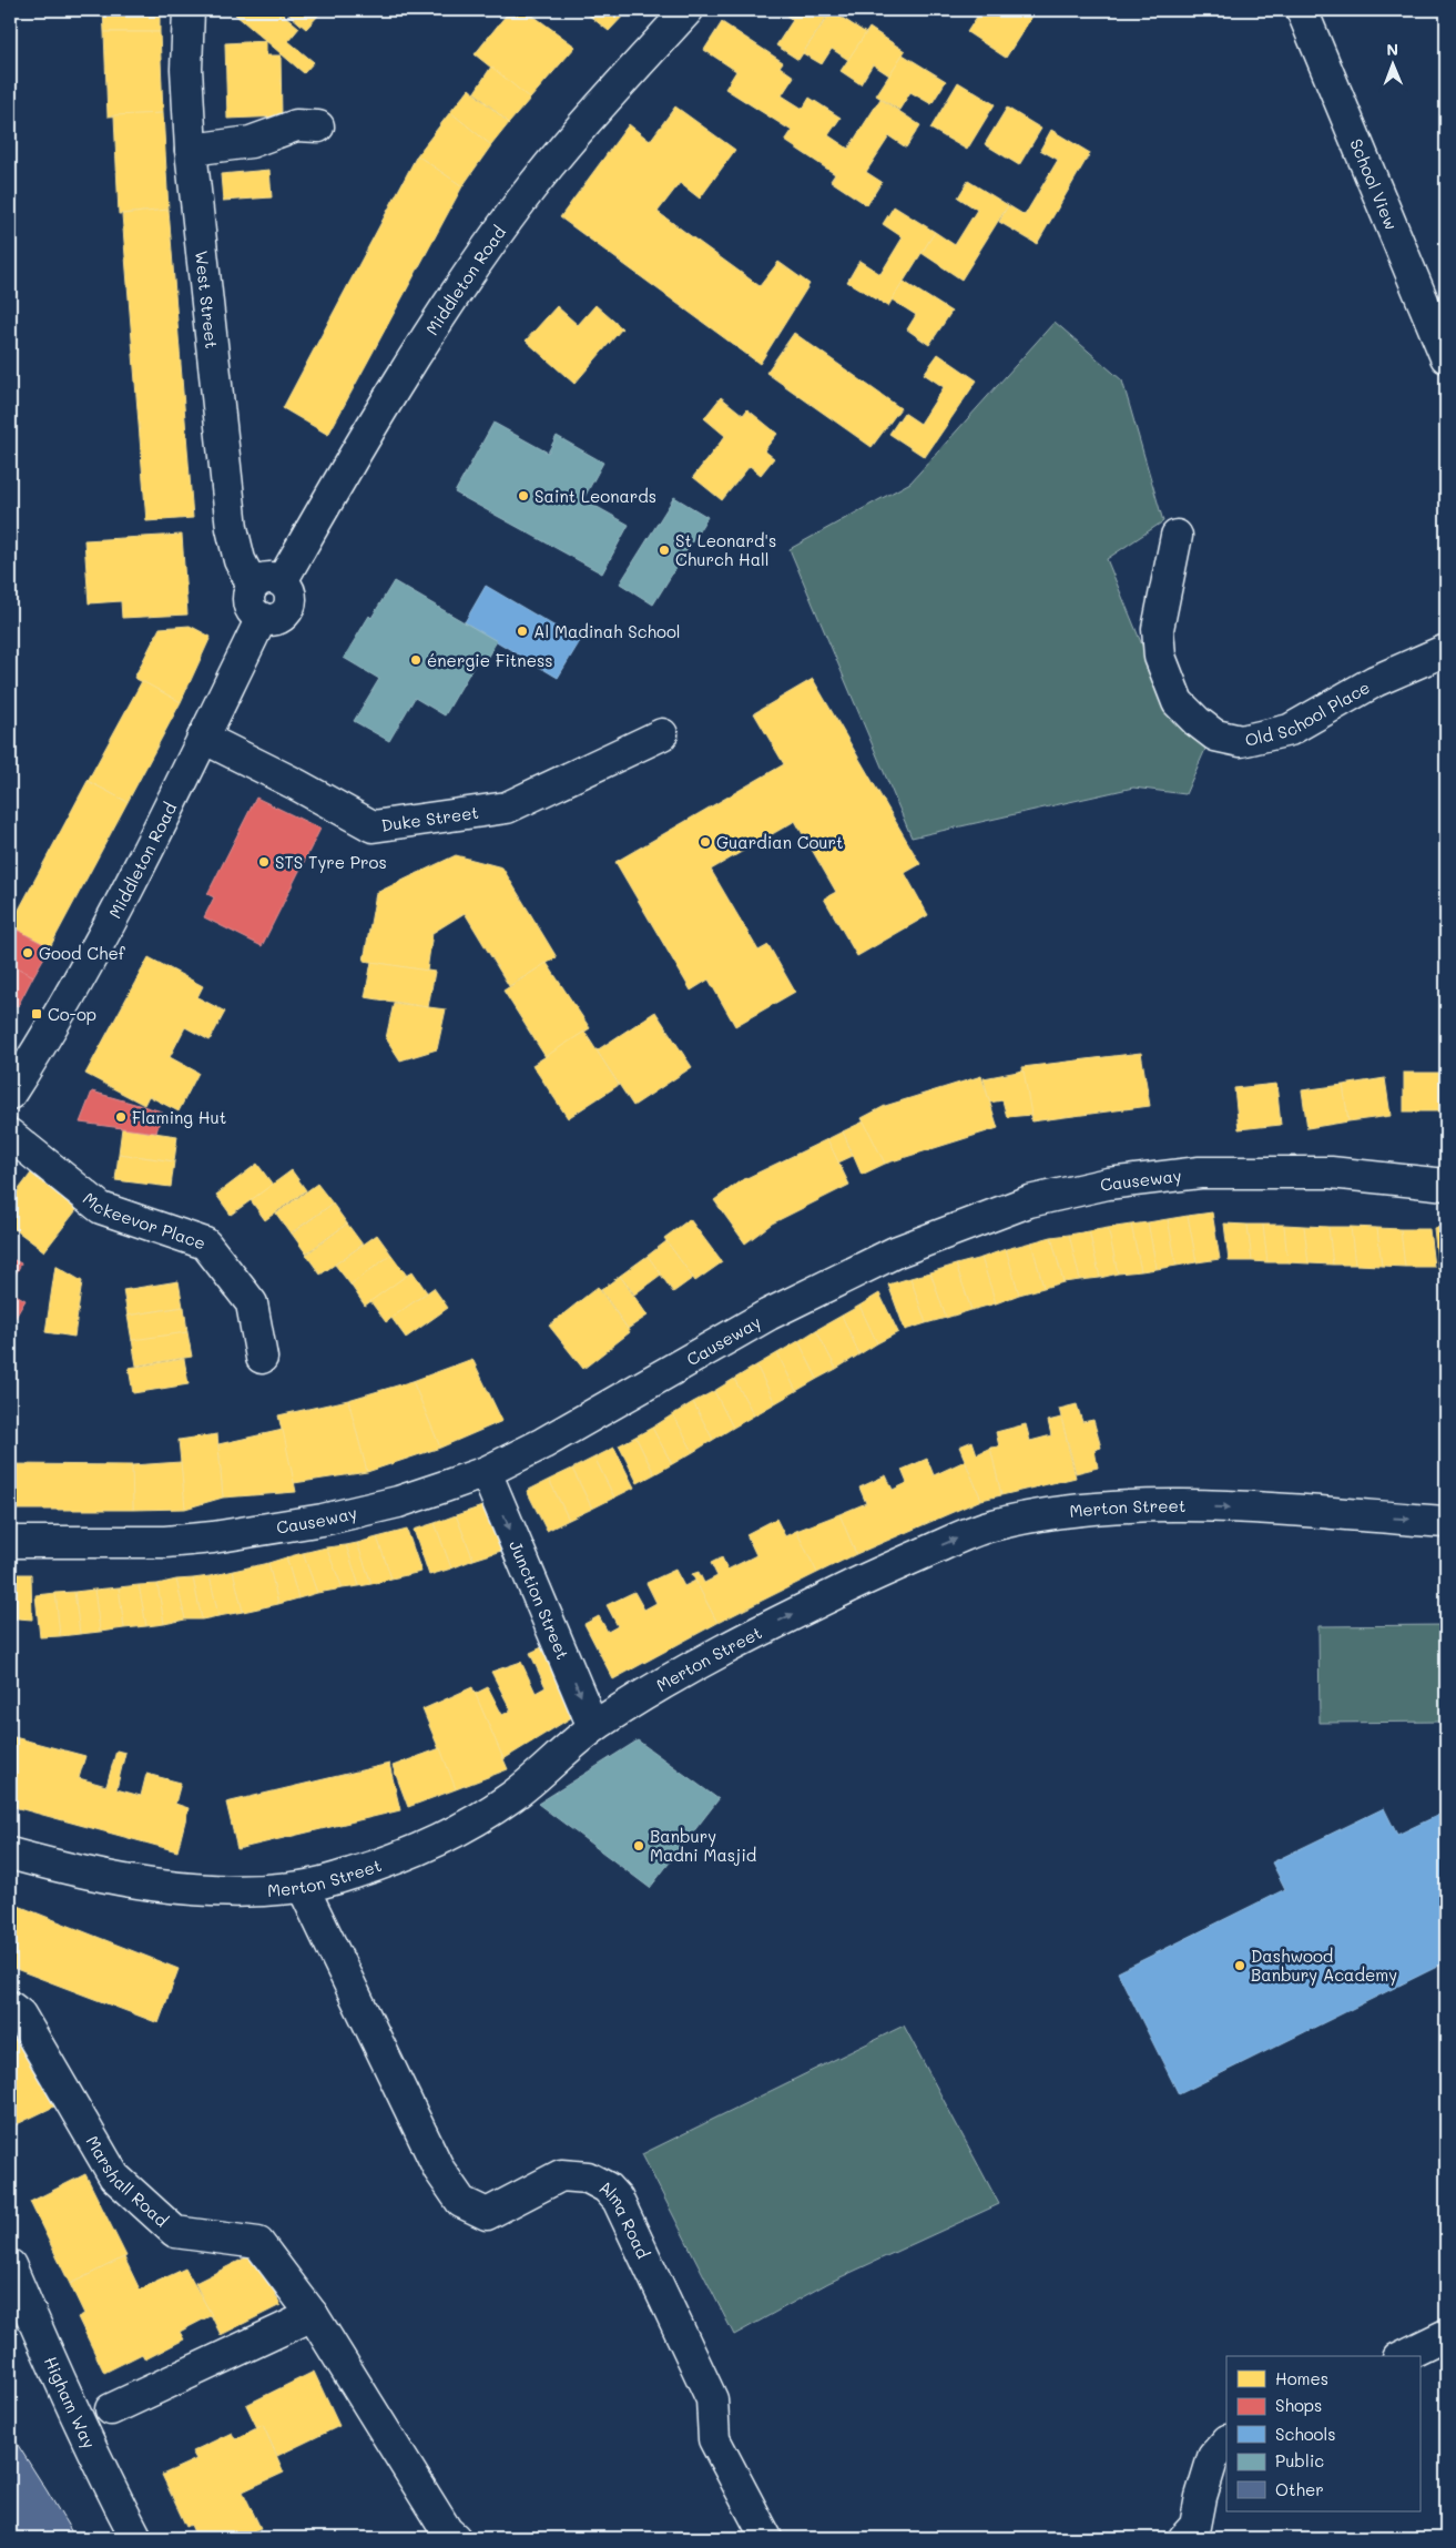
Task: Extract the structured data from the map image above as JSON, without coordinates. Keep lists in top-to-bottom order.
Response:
{
  "streets": {
    "street": [
      "School View",
      "Middleton Road",
      "West Street",
      "Old School Place",
      "Duke Street",
      "Causeway",
      "Mckeevor Place",
      "Merton Street",
      "Junction Street",
      "Marshall Road",
      "Alma Road",
      "Higham Way"
    ]
  },
  "crossings": [
    ["Middleton Road", "West Street"],
    ["Middleton Road", "Duke Street"],
    ["Causeway", "Junction Street"],
    ["Merton Street", "Junction Street"],
    ["Merton Street", "Alma Road"]
  ],
  "one_way": ["Merton Street", "Junction Street"],
  "places": {
    "other": [
      "Saint Leonards",
      "St Leonard's Church Hall",
      "Al Madinah School",
      "énergie Fitness",
      "Guardian Court",
      "STS Tyre Pros",
      "Good Chef",
      "Flaming Hut",
      "Banbury Madni Masjid",
      "Dashwood Banbury Academy"
    ],
    "transit": ["Co-op"]
  },
  "legend": [
    "Homes",
    "Shops",
    "Schools",
    "Public",
    "Other"
  ],
  "north": "top"
}
